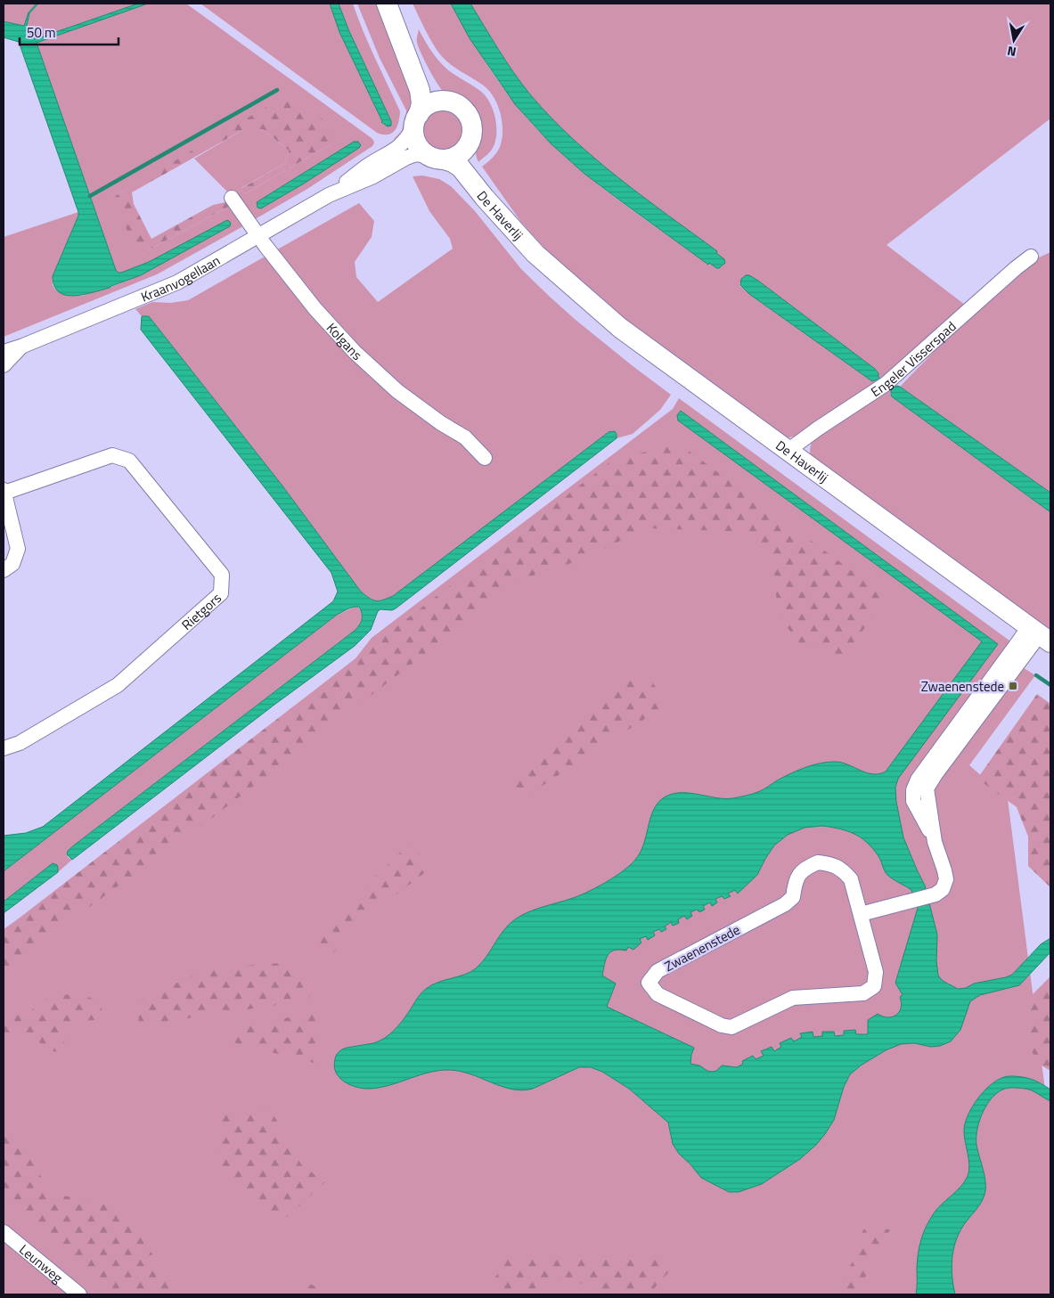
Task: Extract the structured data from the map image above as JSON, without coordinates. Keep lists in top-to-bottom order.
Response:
{
  "streets": {
    "street": [
      "De Haverlij",
      "Kraanvogellaan",
      "Kolgans",
      "Engeler Visserspad",
      "Rietgors",
      "Zwaenenstede",
      "Leunweg"
    ]
  },
  "crossings": [
    ["De Haverlij", "Kraanvogellaan"],
    ["De Haverlij", "Engeler Visserspad"],
    ["Kraanvogellaan", "Kolgans"]
  ],
  "places": {
    "transit": ["Zwaenenstede"]
  },
  "scale_bar": "50 m",
  "north": "bottom"
}
